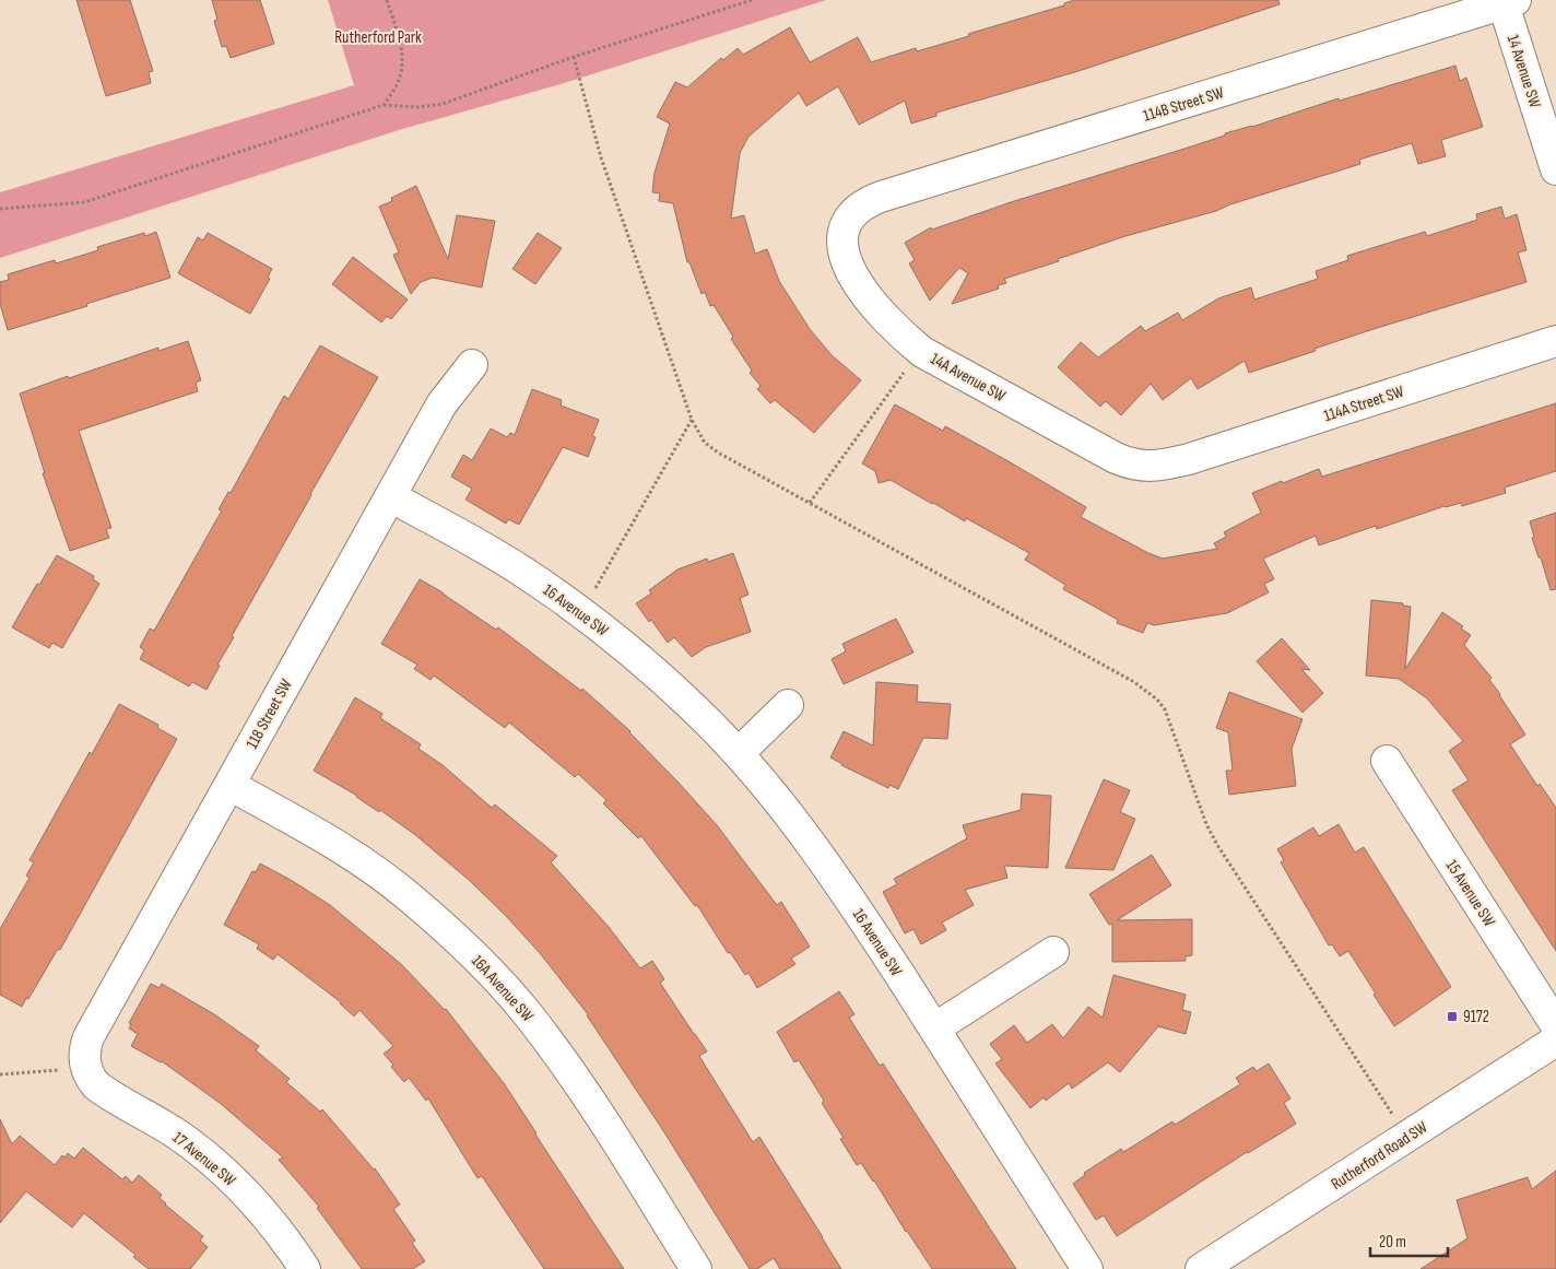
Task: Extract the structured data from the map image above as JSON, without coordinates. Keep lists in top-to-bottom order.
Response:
{
  "streets": {
    "street": [
      "14 Avenue SW",
      "114B Street SW",
      "14A Avenue SW",
      "114A Street SW",
      "16 Avenue SW",
      "118 Street SW",
      "15 Avenue SW",
      "16A Avenue SW",
      "Rutherford Road SW",
      "17 Avenue SW"
    ]
  },
  "crossings": [
    ["14 Avenue SW", "114B Street SW"],
    ["114B Street SW", "14A Avenue SW"],
    ["14A Avenue SW", "114A Street SW"],
    ["16 Avenue SW", "118 Street SW"],
    ["118 Street SW", "16A Avenue SW"],
    ["118 Street SW", "17 Avenue SW"]
  ],
  "parks": ["Rutherford Park"],
  "places": {
    "transit": ["9172"]
  },
  "scale_bar": "20 m"
}
